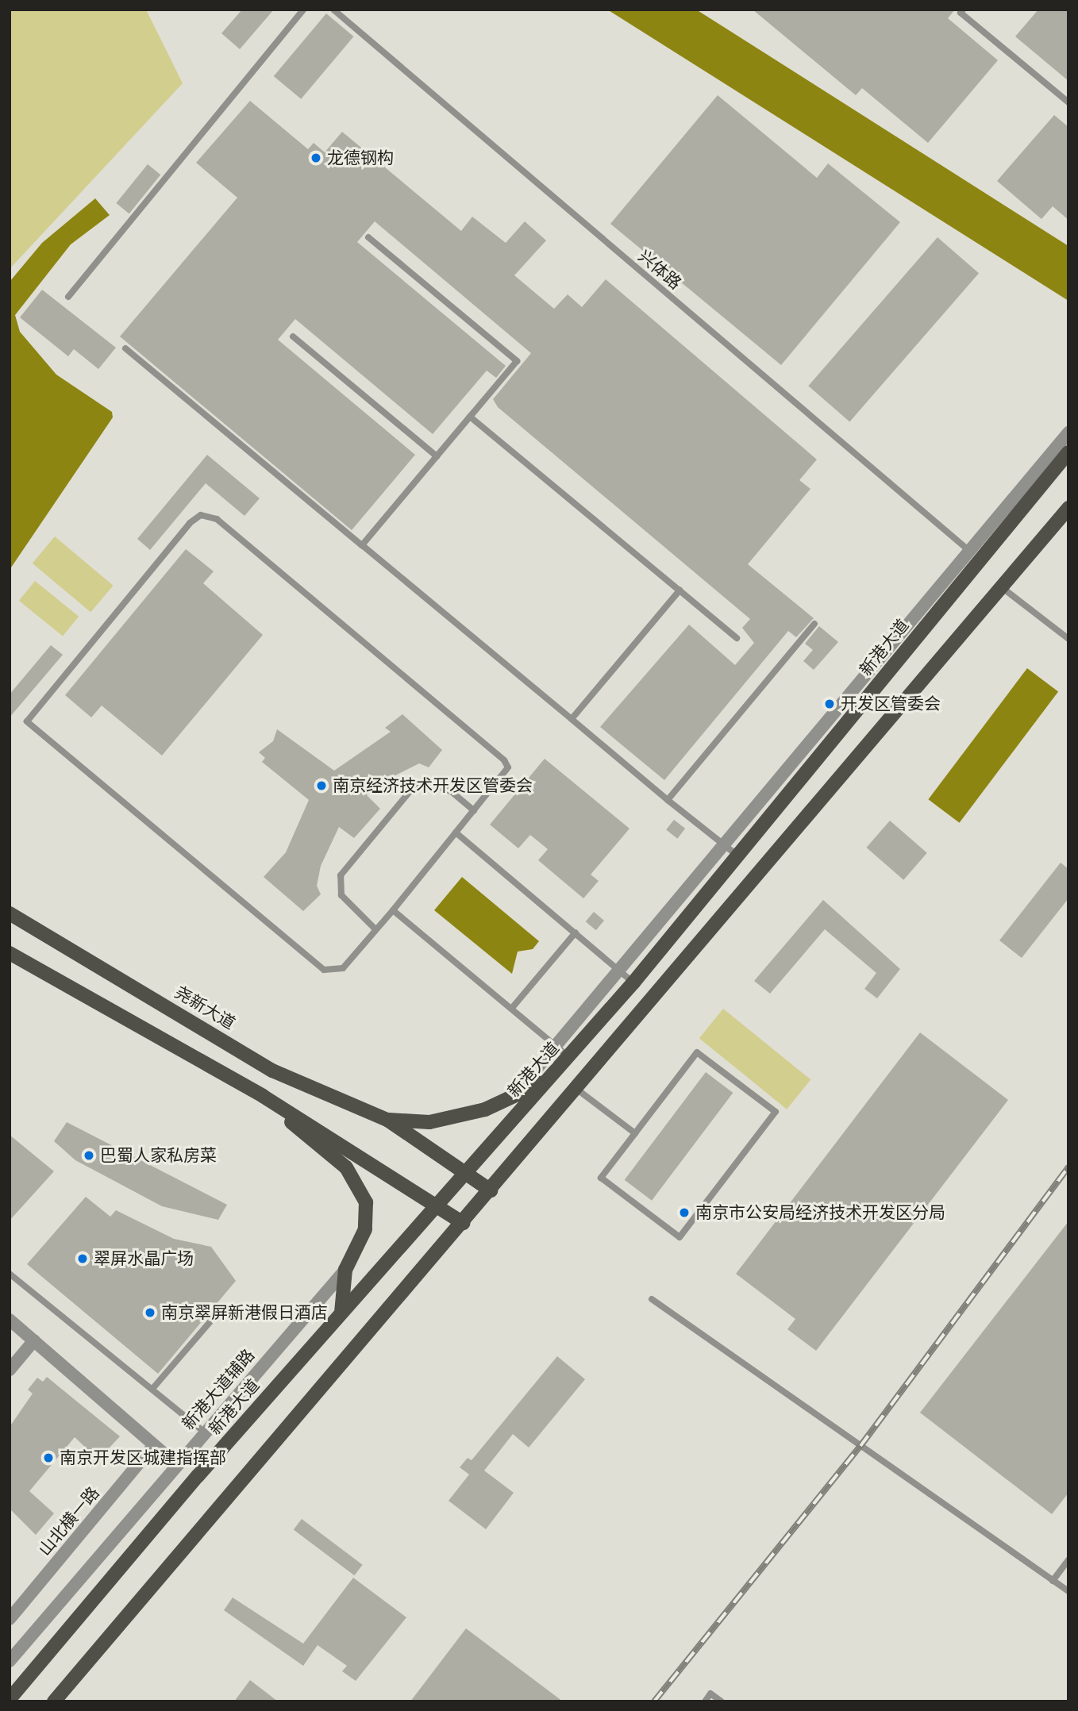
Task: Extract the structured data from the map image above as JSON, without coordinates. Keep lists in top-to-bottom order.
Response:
{
  "streets": {
    "main road": ["新港大道", "尧新大道"],
    "street": ["新港大道辅路", "山北横一路"],
    "lane": ["兴体路"]
  },
  "crossings": [
    ["新港大道", "尧新大道"]
  ],
  "places": [
    "龙德钢构",
    "开发区管委会",
    "南京经济技术开发区管委会",
    "巴蜀人家私房菜",
    "南京市公安局经济技术开发区分局",
    "翠屏水晶广场",
    "南京翠屏新港假日酒店",
    "南京开发区城建指挥部"
  ]
}
